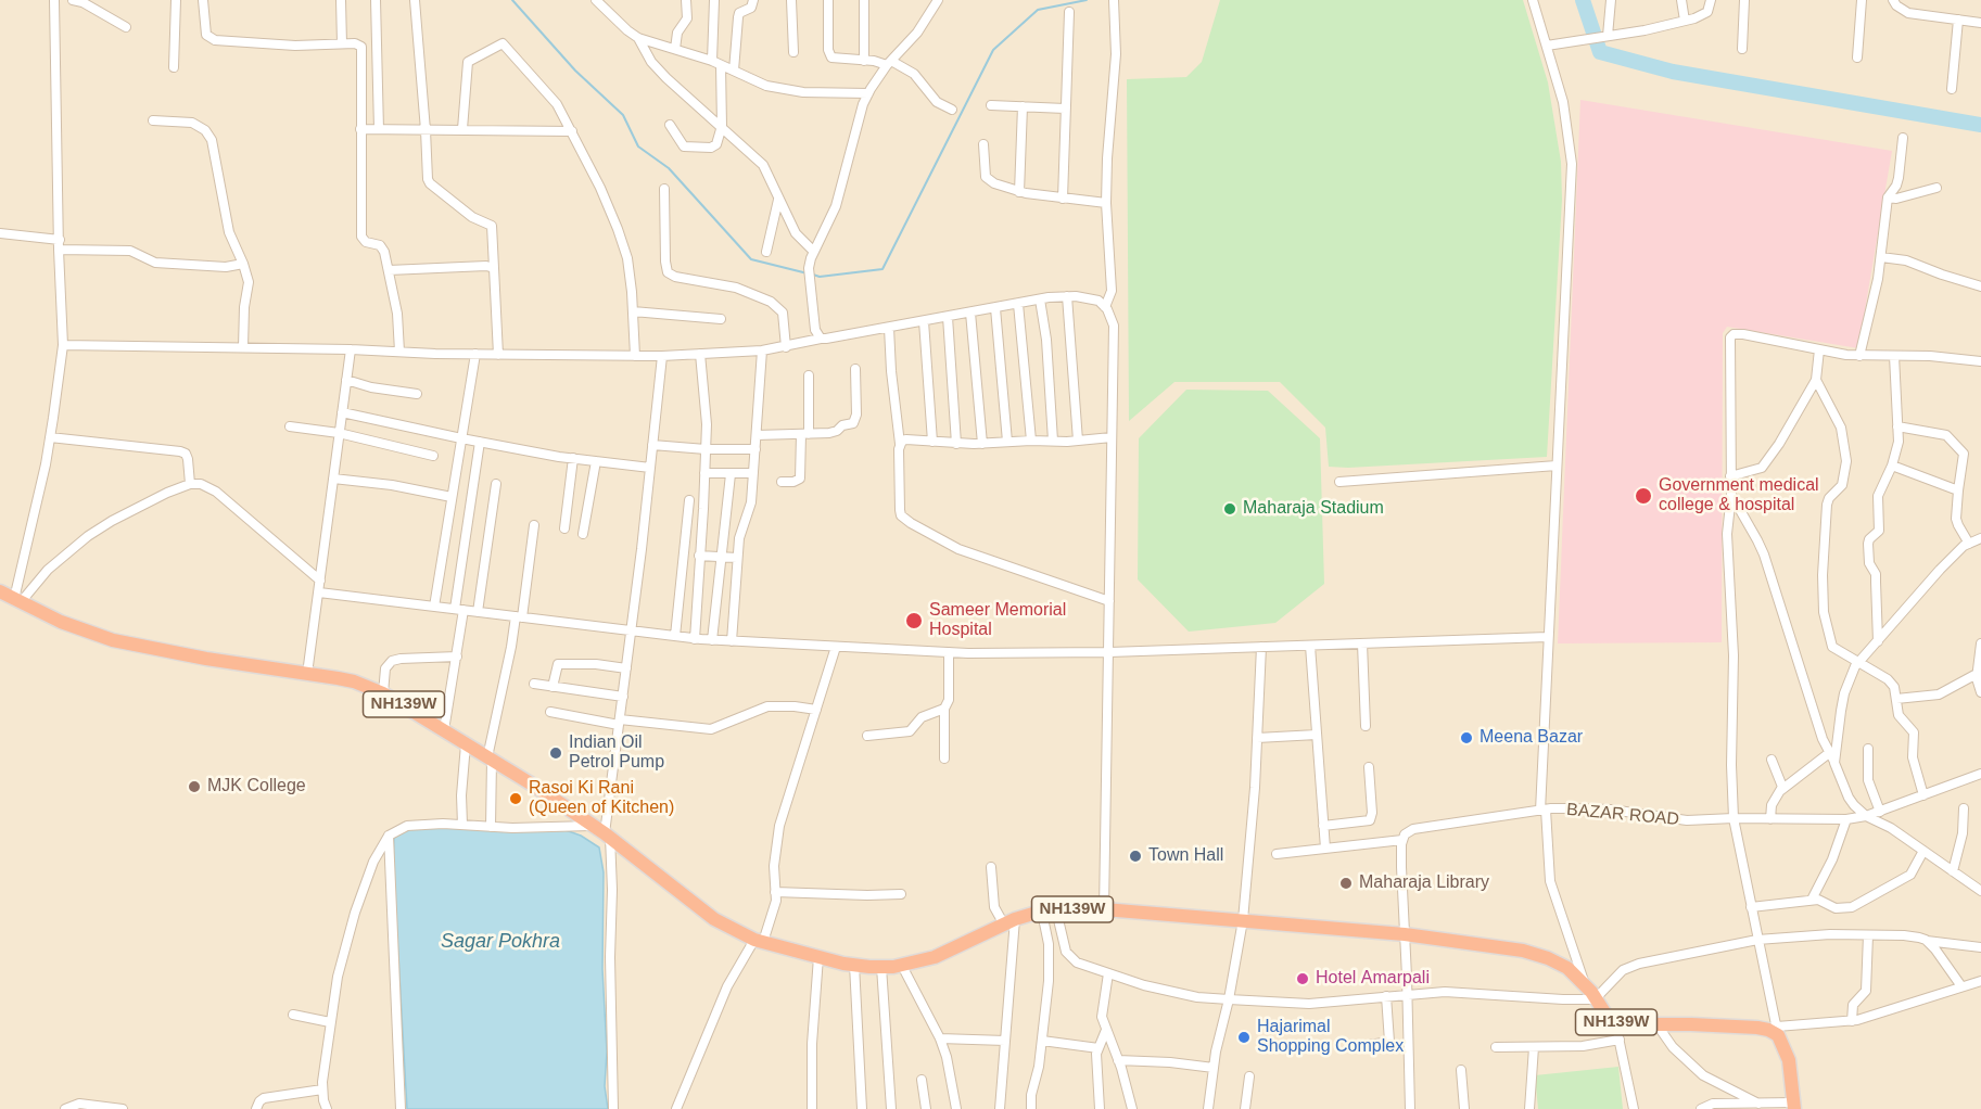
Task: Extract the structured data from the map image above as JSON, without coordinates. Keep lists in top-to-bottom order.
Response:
{
  "streets": {
    "highway": ["NH139W"],
    "street": ["BAZAR ROAD"]
  },
  "water": ["Sagar Pokhra"],
  "places": [
    "Government medical college & hospital",
    "Maharaja Stadium",
    "Sameer Memorial Hospital",
    "Meena Bazar",
    "Indian Oil Petrol Pump",
    "MJK College",
    "Rasoi Ki Rani (Queen of Kitchen)",
    "Town Hall",
    "Maharaja Library",
    "Hotel Amarpali",
    "Hajarimal Shopping Complex"
  ]
}
